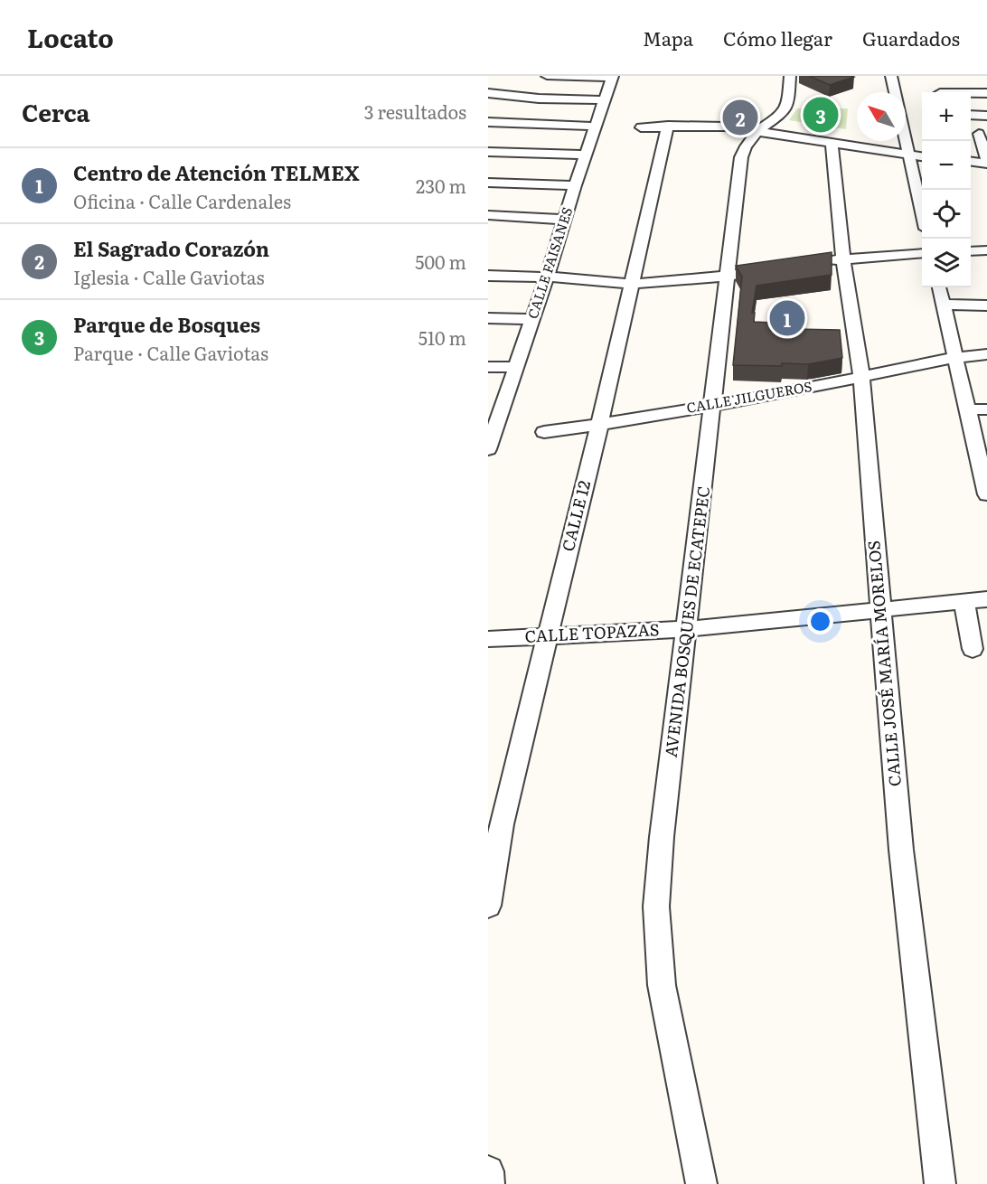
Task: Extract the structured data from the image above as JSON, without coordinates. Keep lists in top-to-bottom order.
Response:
{
  "streets": {
    "street": [
      "CALLE FAISANES",
      "CALLE JILGUEROS",
      "CALLE 12",
      "AVENIDA BOSQUES DE ECATEPEC",
      "CALLE TOPAZAS",
      "CALLE JOSÉ MARÍA MORELOS"
    ]
  },
  "crossings": [
    ["CALLE JILGUEROS", "CALLE 12"],
    ["CALLE JILGUEROS", "AVENIDA BOSQUES DE ECATEPEC"],
    ["CALLE JILGUEROS", "CALLE JOSÉ MARÍA MORELOS"],
    ["CALLE 12", "CALLE TOPAZAS"],
    ["AVENIDA BOSQUES DE ECATEPEC", "CALLE TOPAZAS"],
    ["CALLE TOPAZAS", "CALLE JOSÉ MARÍA MORELOS"]
  ],
  "north": "top left",
  "page": {
    "header": "Locato",
    "nav": ["Mapa", "Cómo llegar", "Guardados"],
    "heading": ["Cerca", "3 resultados"],
    "map_buttons": ["+", "−"],
    "pins": ["3", "2", "1"],
    "list": [
      {
        "mark": "1",
        "name": "Centro de Atención TELMEX",
        "note": "Oficina · Calle Cardenales",
        "value": "230 m"
      },
      {
        "mark": "2",
        "name": "El Sagrado Corazón",
        "note": "Iglesia · Calle Gaviotas",
        "value": "500 m"
      },
      {
        "mark": "3",
        "name": "Parque de Bosques",
        "note": "Parque · Calle Gaviotas",
        "value": "510 m"
      }
    ]
  }
}
